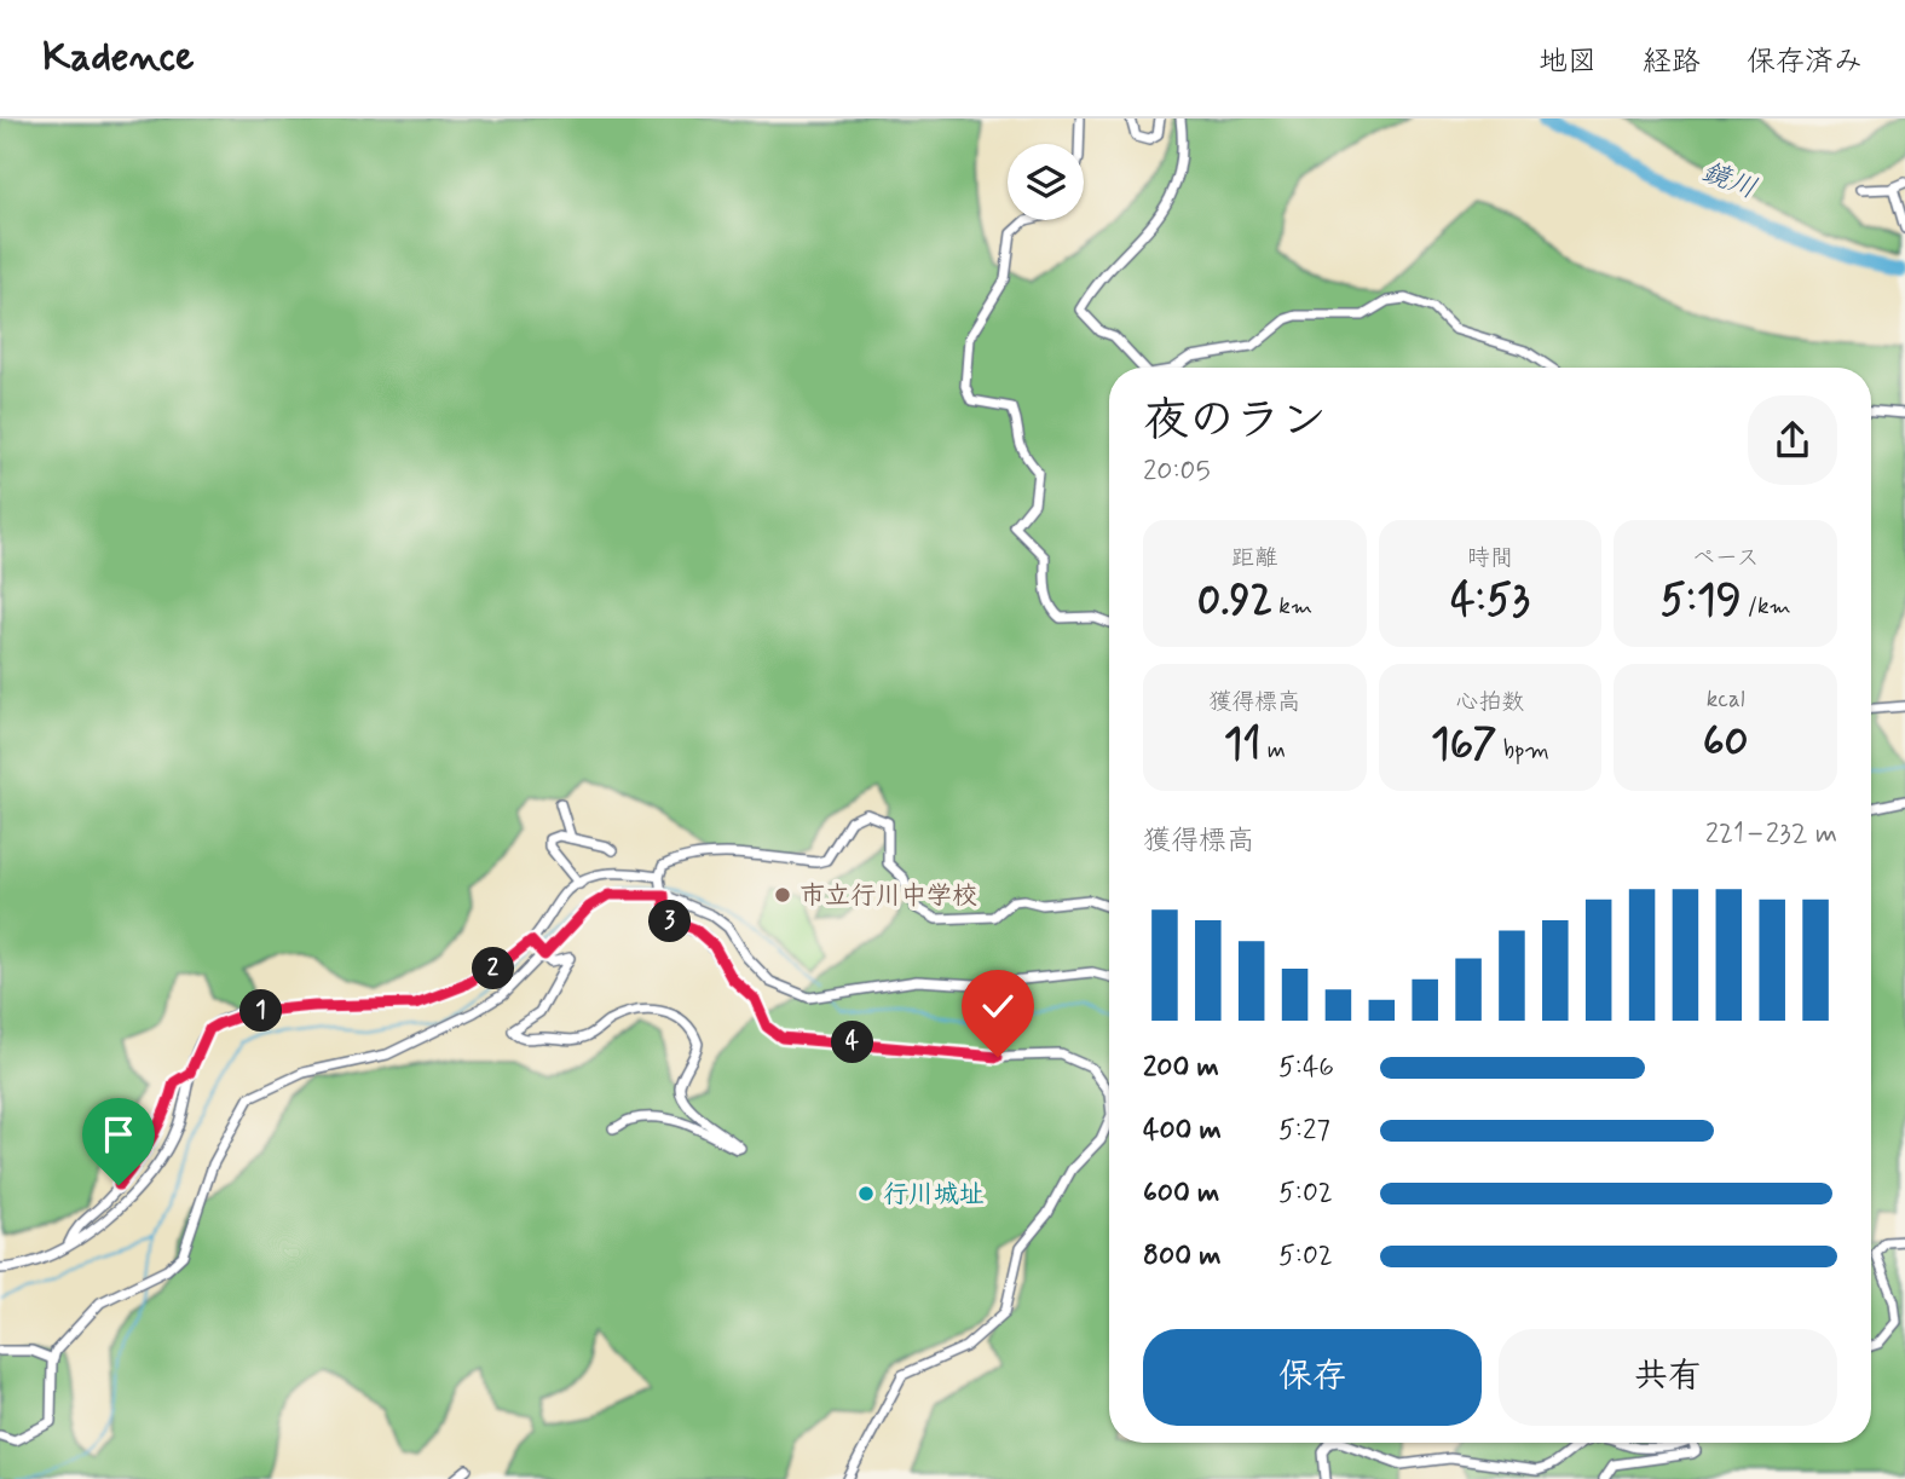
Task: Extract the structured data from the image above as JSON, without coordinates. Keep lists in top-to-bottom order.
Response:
{
  "water": ["鏡川"],
  "places": ["市立行川中学校", "行川城址"],
  "page": {
    "header": "Kadence",
    "nav": ["地図", "経路", "保存済み"],
    "heading": ["夜のラン", "20:05"],
    "stats": [
      ["距離", "0.92 km"],
      ["時間", "4:53"],
      ["ペース", "5:19 /km"],
      ["獲得標高", "11 m"],
      ["心拍数", "167 bpm"],
      ["kcal", "60"]
    ],
    "chart": ["獲得標高", "221–232 m"],
    "pins": [
      "3",
      "2",
      "1",
      "4"
    ],
    "list": [
      {
        "name": "200 m",
        "note": "5:46"
      },
      {
        "name": "400 m",
        "note": "5:27"
      },
      {
        "name": "600 m",
        "note": "5:02"
      },
      {
        "name": "800 m",
        "note": "5:02"
      }
    ],
    "buttons": ["保存", "共有"]
  }
}
